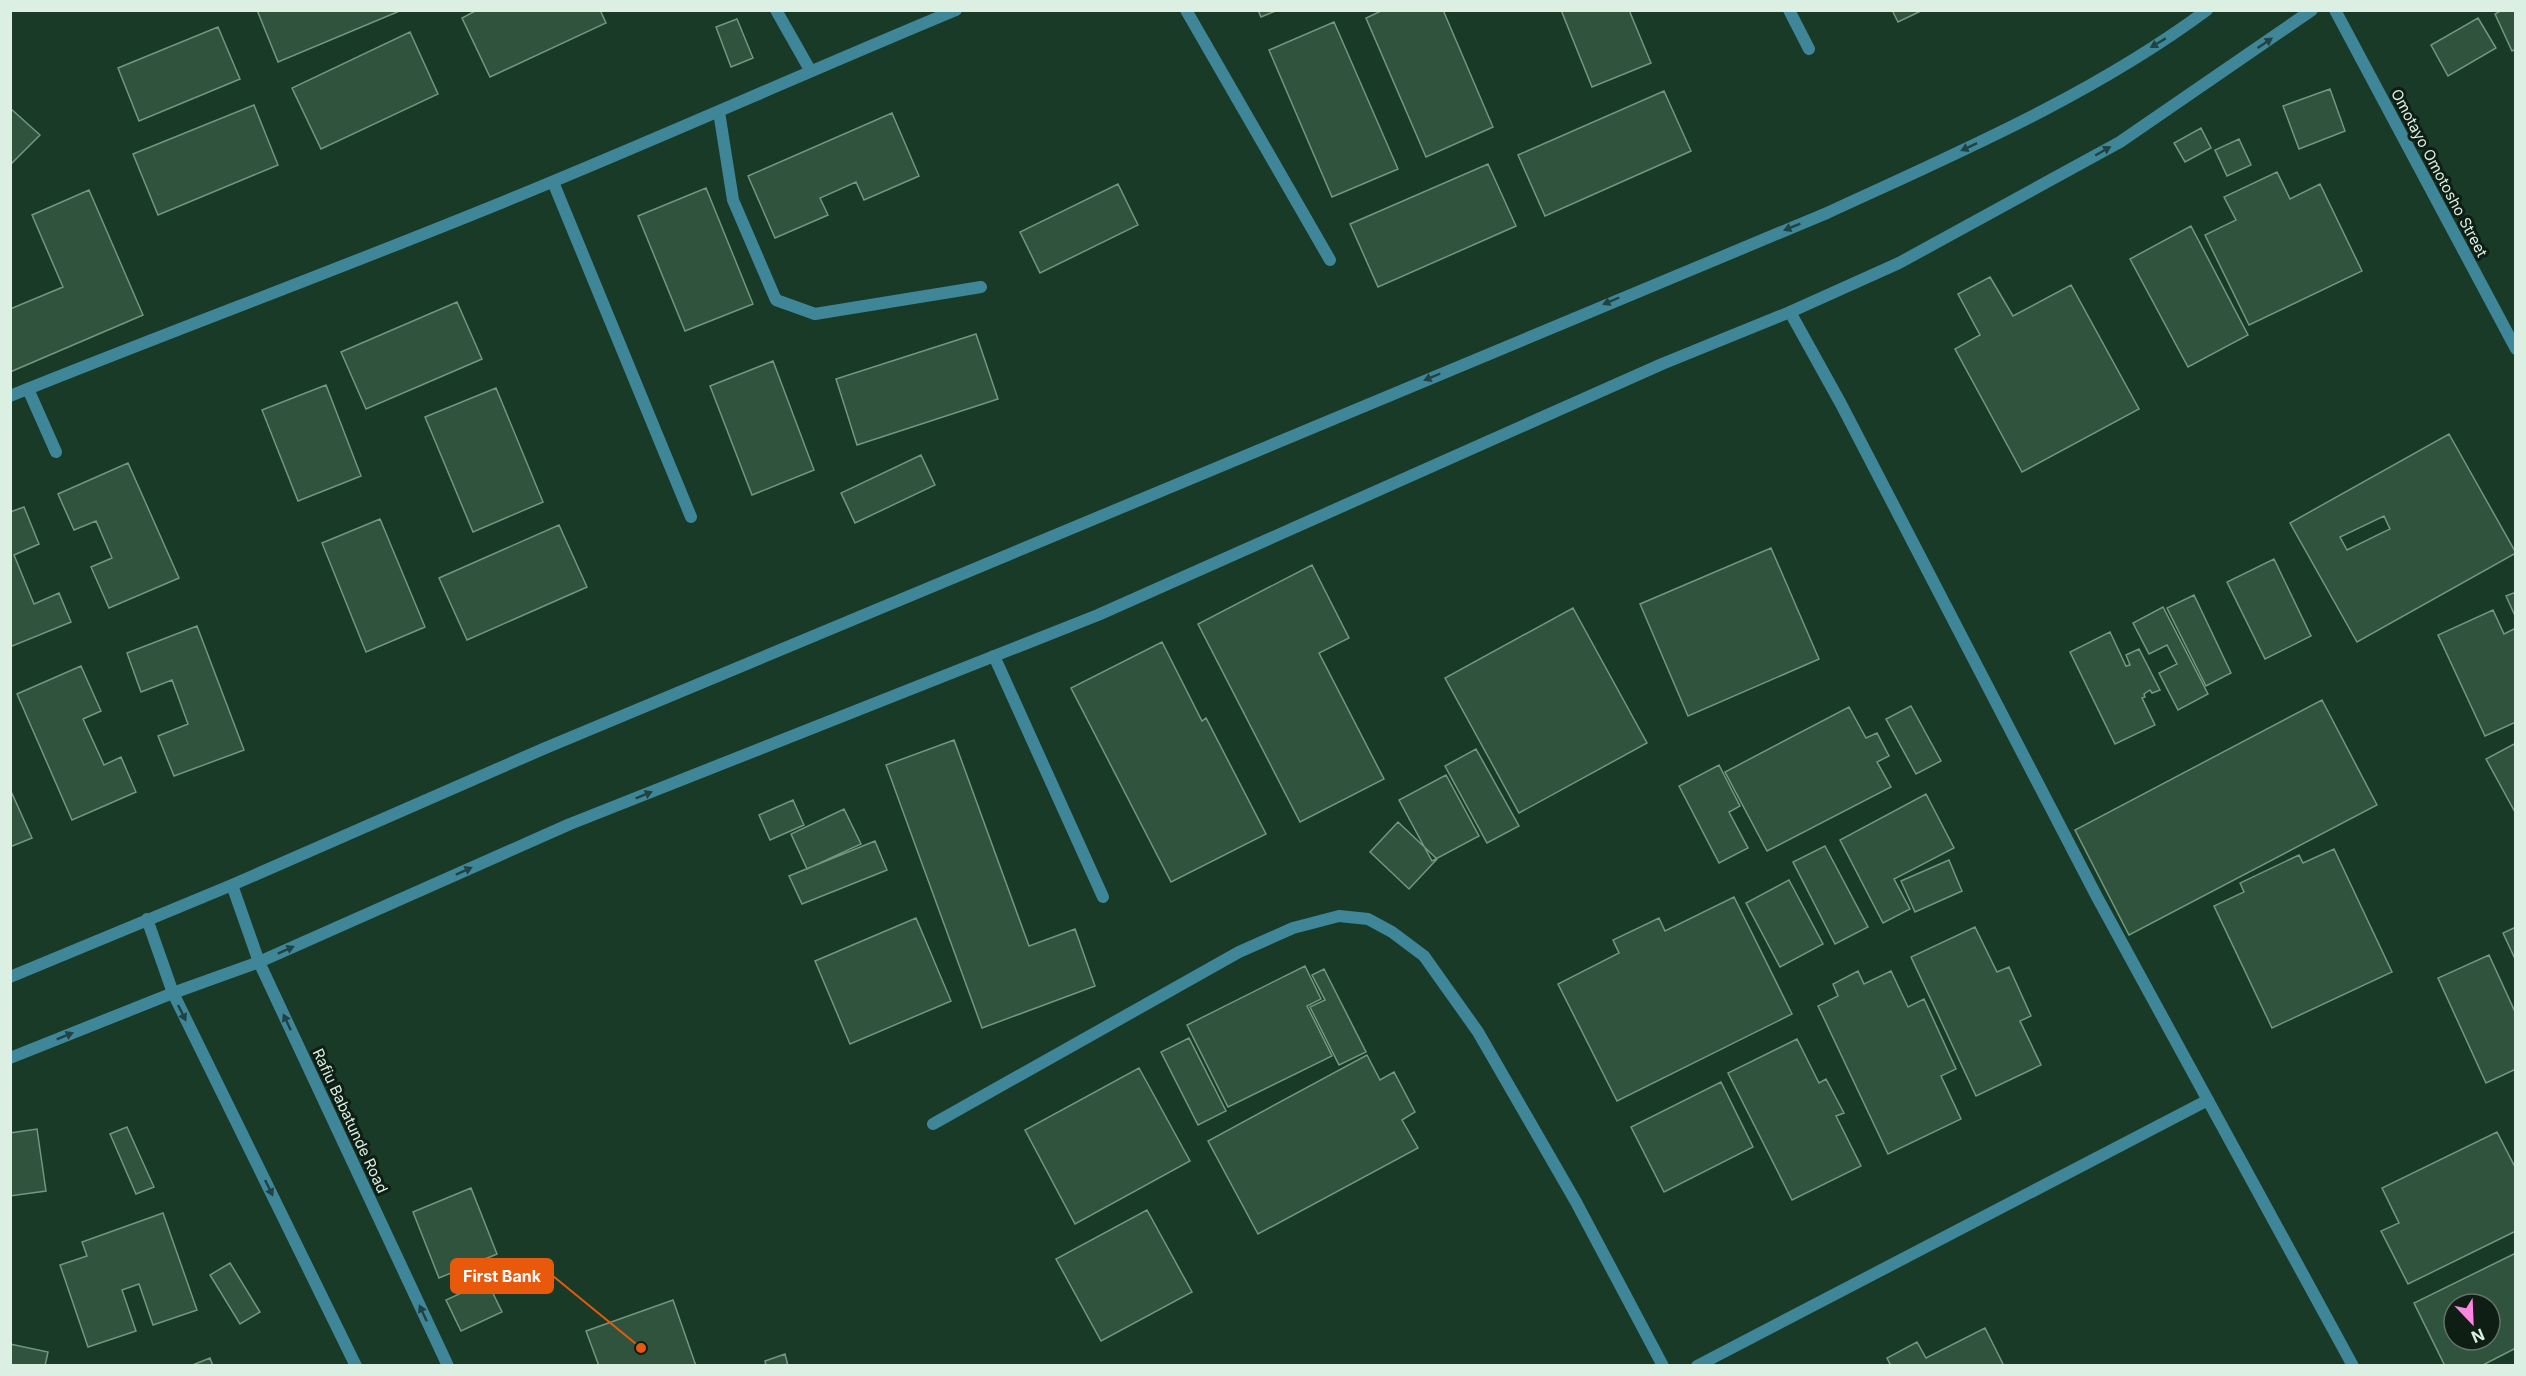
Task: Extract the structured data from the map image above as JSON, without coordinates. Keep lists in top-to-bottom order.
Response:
{
  "streets": {
    "street": ["Omotayo Omotosho Street", "Rafiu Babatunde Road"]
  },
  "places": ["First Bank"],
  "north": "bottom right"
}
